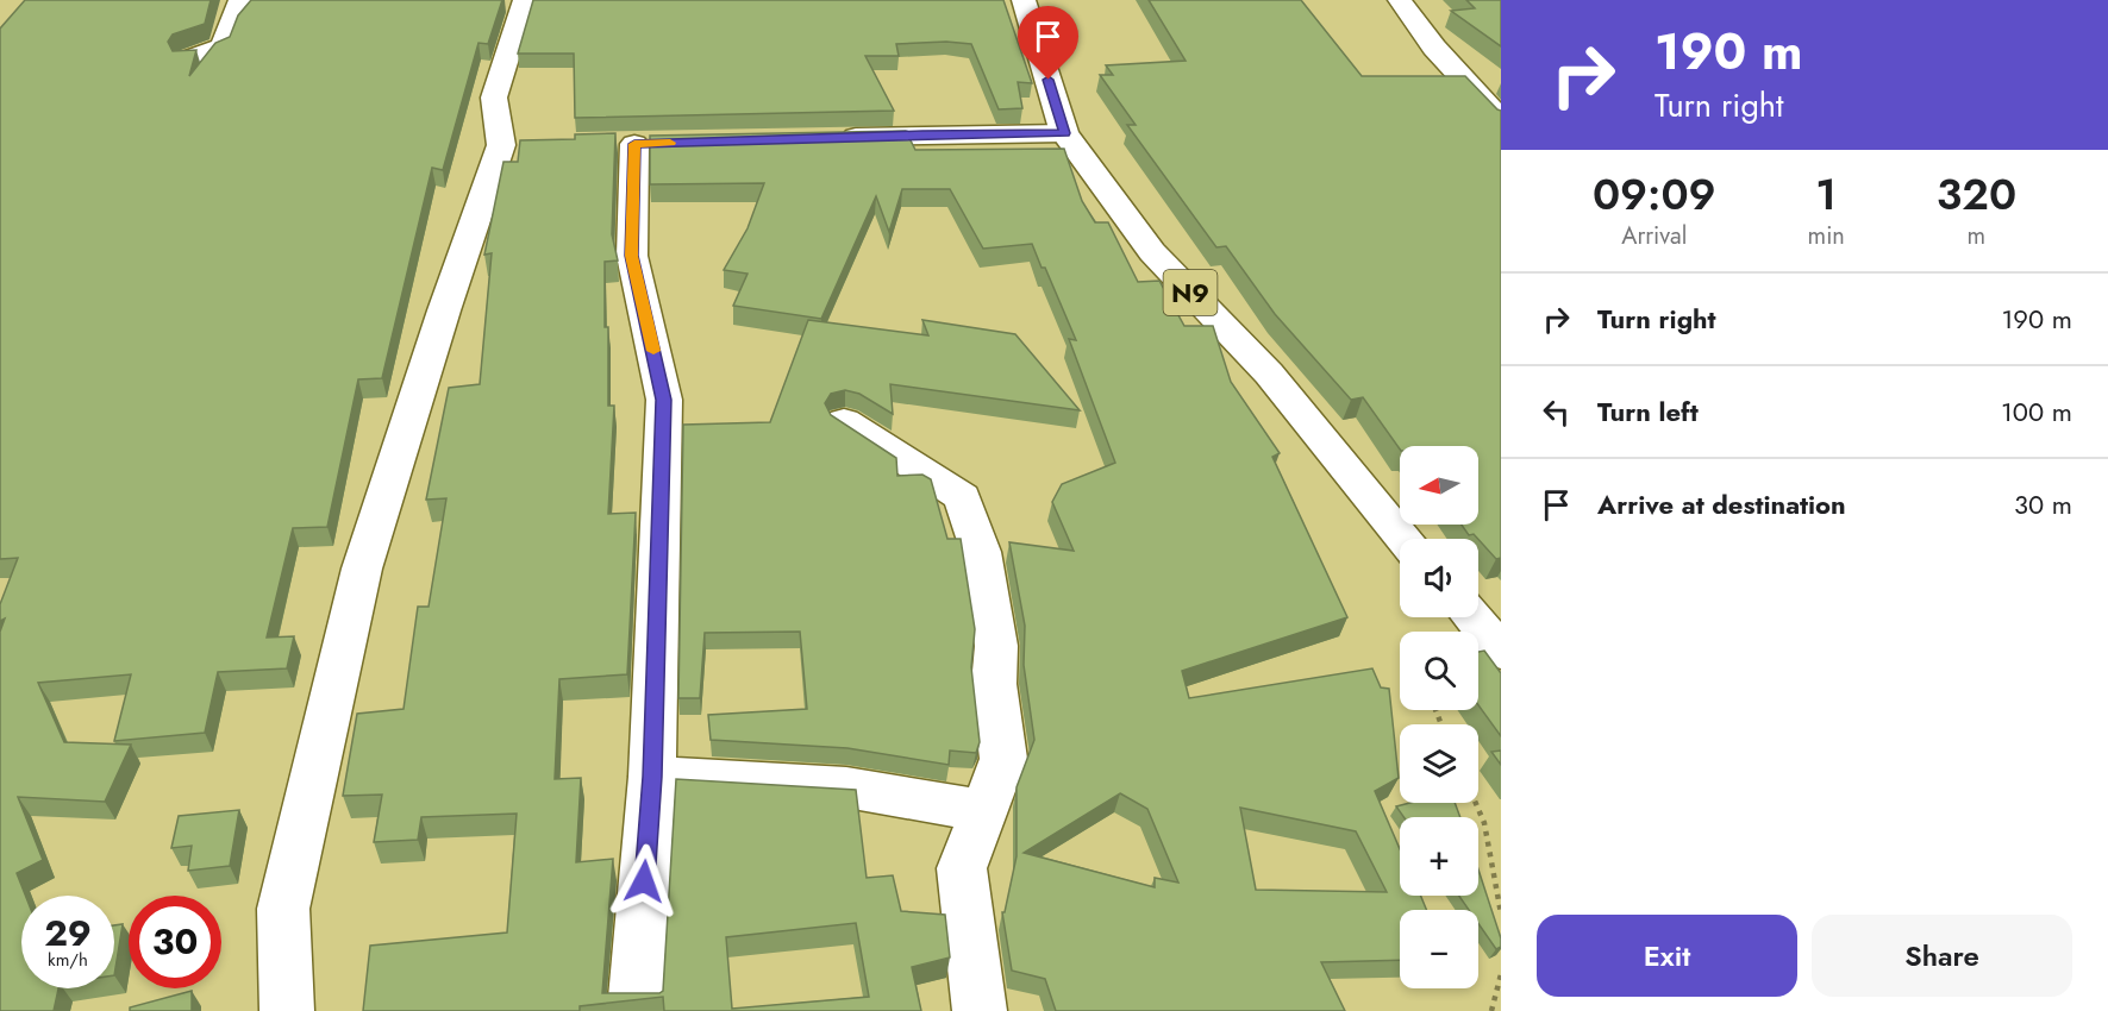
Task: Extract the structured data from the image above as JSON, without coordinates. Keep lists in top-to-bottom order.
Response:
{
  "streets": {
    "main road": ["N9"]
  },
  "north": "left",
  "page": {
    "turn": ["190 m", "Turn right"],
    "eta": [
      "09:09",
      "Arrival",
      "1",
      "min",
      "320",
      "m"
    ],
    "list": [
      {
        "name": "Turn right",
        "value": "190 m"
      },
      {
        "name": "Turn left",
        "value": "100 m"
      },
      {
        "name": "Arrive at destination",
        "value": "30 m"
      }
    ],
    "map_buttons": ["+", "−"],
    "speed": "29 km/h",
    "limit": "30",
    "buttons": ["Exit", "Share"]
  }
}
